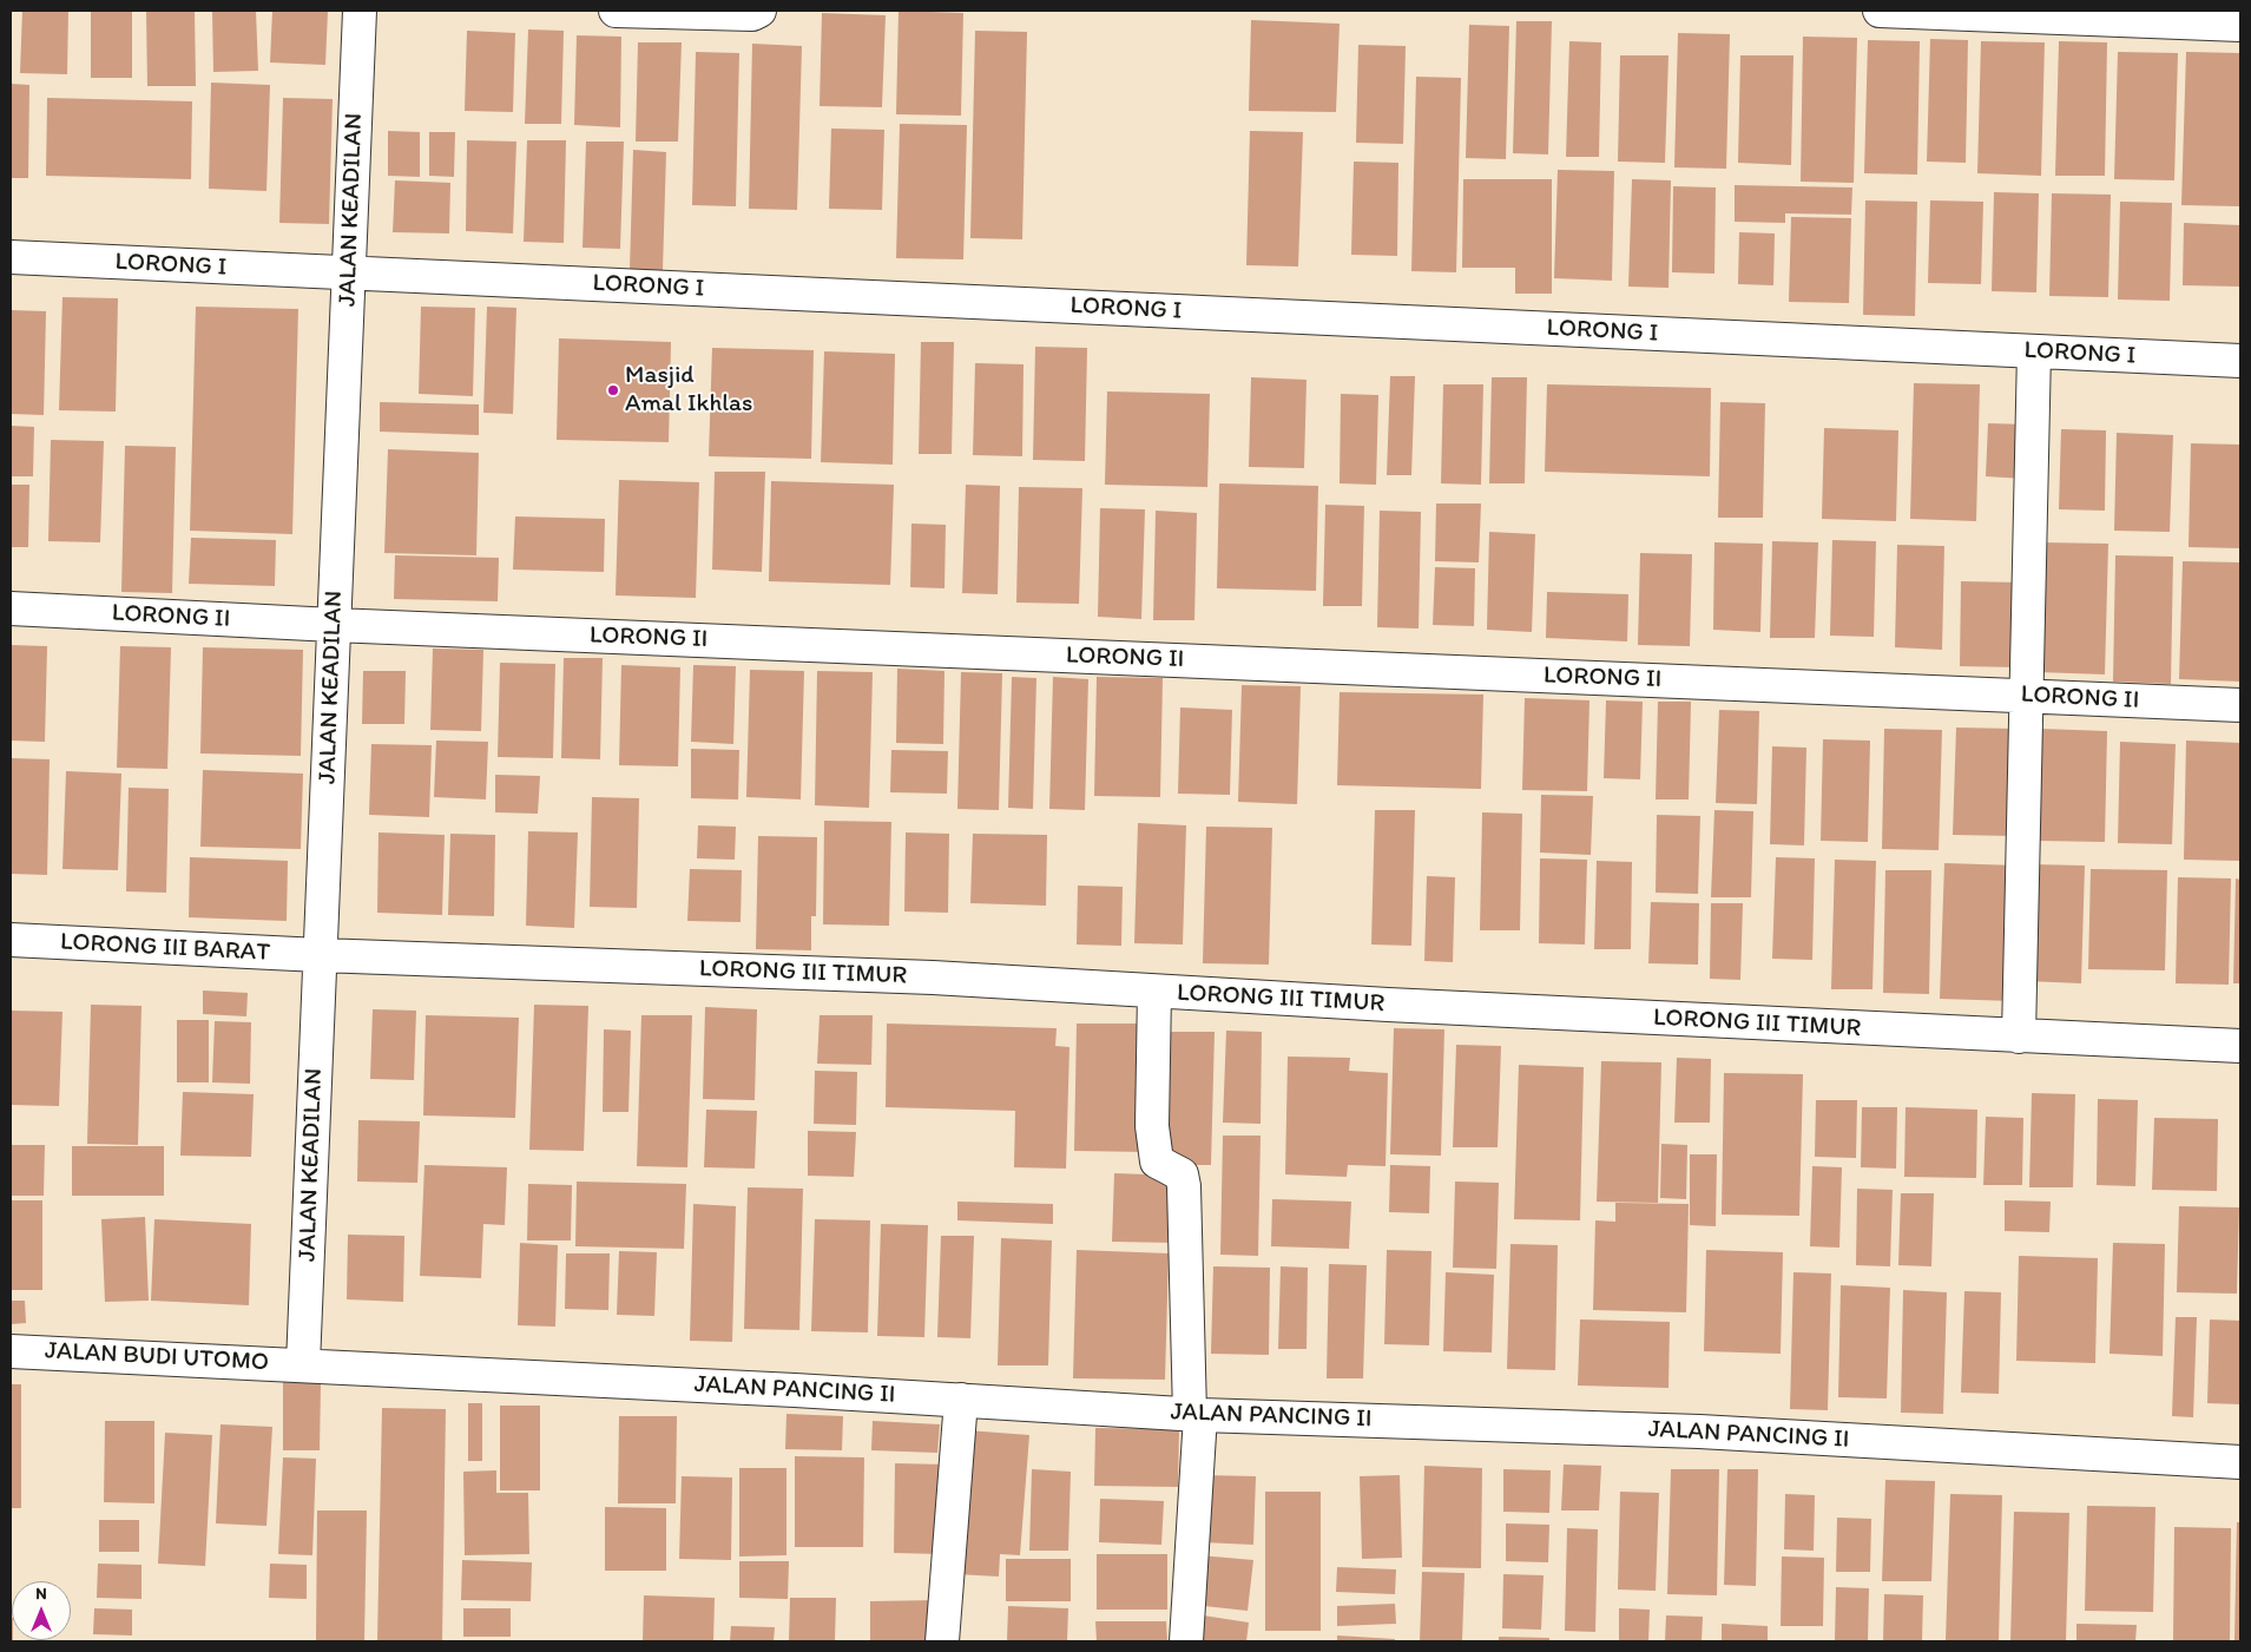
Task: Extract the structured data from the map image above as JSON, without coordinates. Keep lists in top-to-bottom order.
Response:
{
  "streets": {
    "street": [
      "JALAN KEADILAN",
      "LORONG I",
      "LORONG II",
      "LORONG III BARAT",
      "LORONG III TIMUR",
      "JALAN BUDI UTOMO",
      "JALAN PANCING II"
    ]
  },
  "crossings": [
    ["JALAN KEADILAN", "LORONG I"],
    ["JALAN KEADILAN", "LORONG II"],
    ["JALAN KEADILAN", "LORONG III BARAT"],
    ["JALAN KEADILAN", "LORONG III TIMUR"],
    ["JALAN KEADILAN", "JALAN BUDI UTOMO"],
    ["JALAN KEADILAN", "JALAN PANCING II"],
    ["LORONG III BARAT", "LORONG III TIMUR"],
    ["JALAN BUDI UTOMO", "JALAN PANCING II"]
  ],
  "places": ["Masjid Amal Ikhlas"],
  "north": "top"
}
